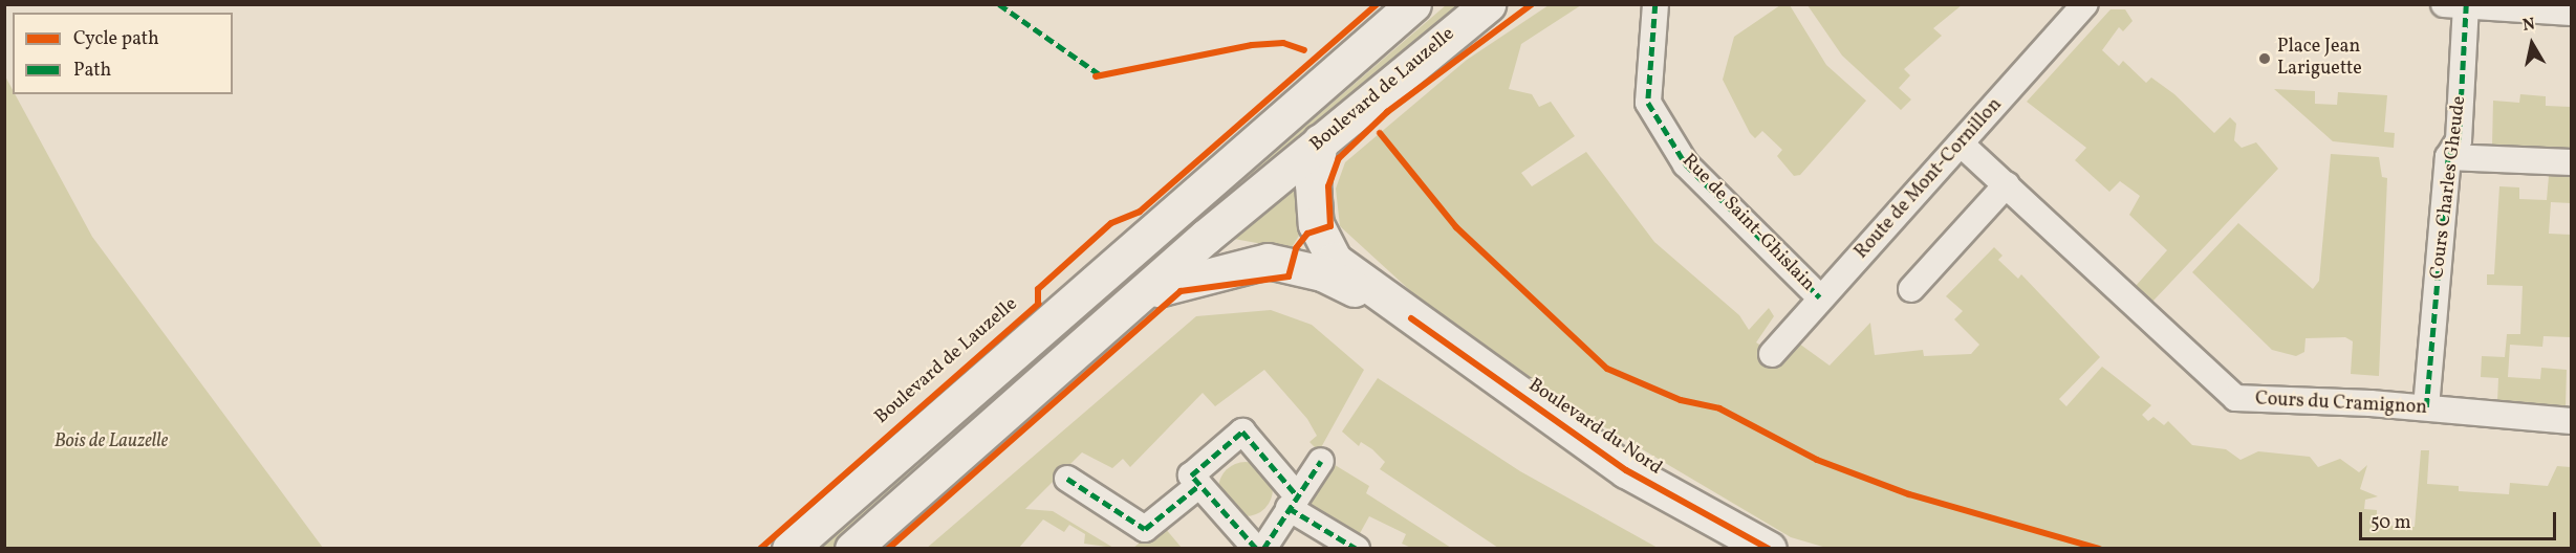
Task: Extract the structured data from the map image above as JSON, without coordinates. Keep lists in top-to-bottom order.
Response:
{
  "streets": {
    "main road": ["Boulevard de Lauzelle", "Boulevard du Nord"],
    "street": [
      "Route de Mont-Cornillon",
      "Cours Charles Gheude",
      "Rue de Saint-Ghislain",
      "Cours du Cramignon"
    ]
  },
  "crossings": [
    ["Boulevard de Lauzelle", "Boulevard du Nord"],
    ["Route de Mont-Cornillon", "Rue de Saint-Ghislain"],
    ["Route de Mont-Cornillon", "Cours du Cramignon"],
    ["Cours Charles Gheude", "Cours du Cramignon"]
  ],
  "parks": ["Bois de Lauzelle"],
  "places": ["Place Jean Lariguette"],
  "legend": ["Cycle path", "Path"],
  "scale_bar": "50 m",
  "north": "top"
}
